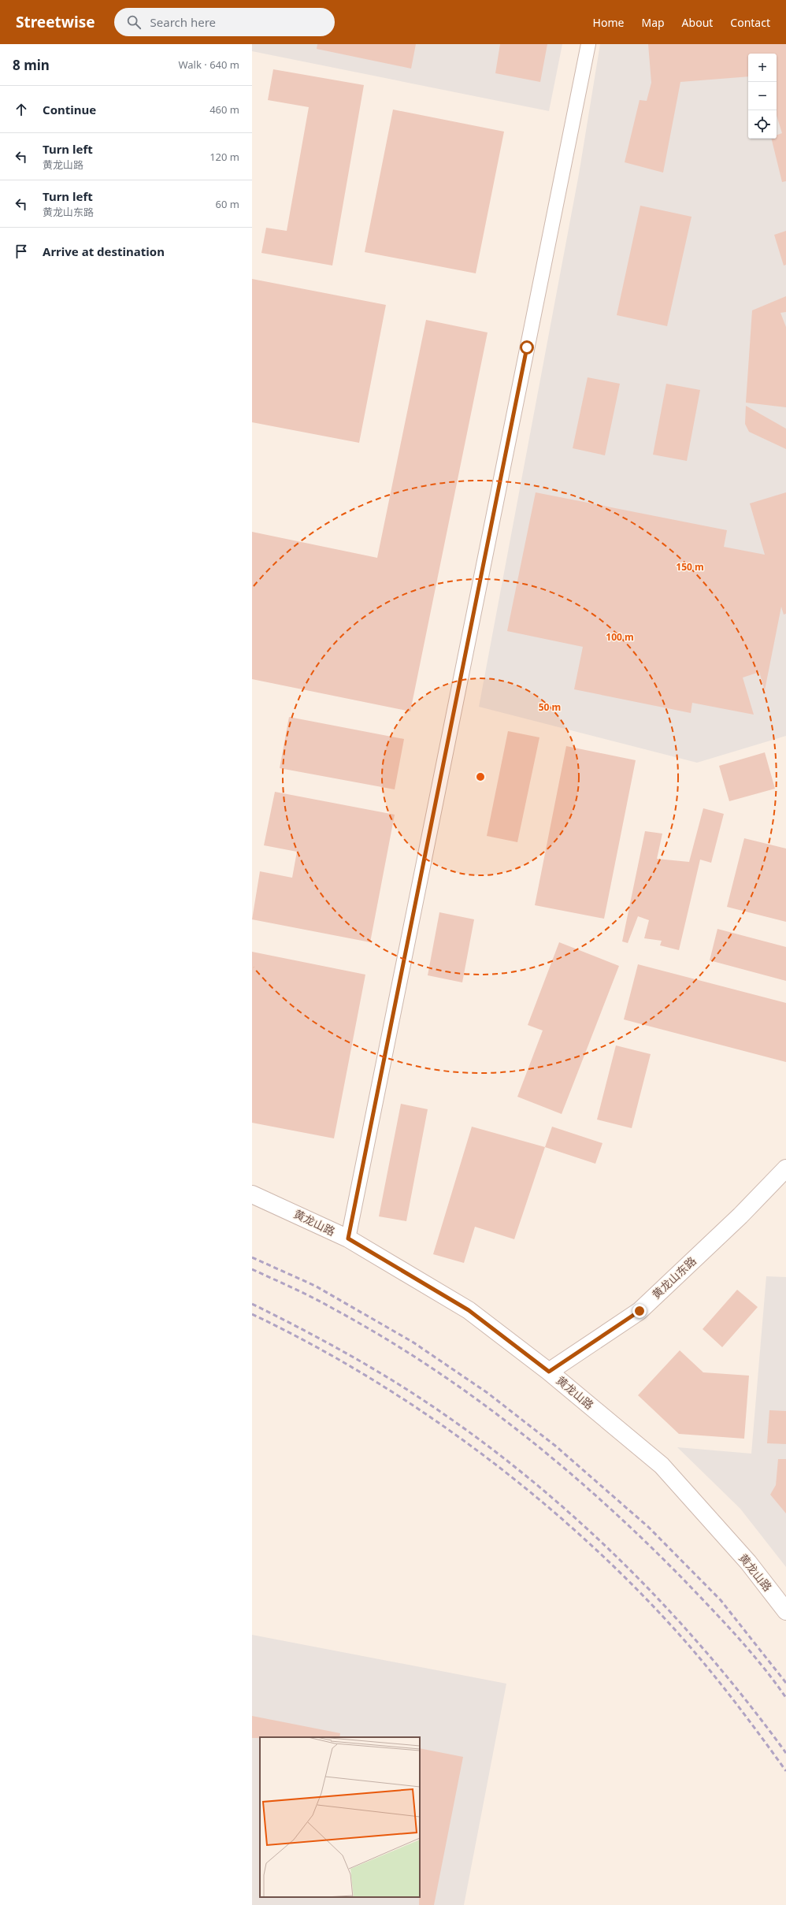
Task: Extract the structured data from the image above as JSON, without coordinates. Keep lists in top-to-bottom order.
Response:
{
  "streets": {
    "street": ["黄龙山路", "黄龙山东路"]
  },
  "crossings": [
    ["黄龙山路", "黄龙山东路"]
  ],
  "page": {
    "header": "Streetwise",
    "search": "Search here",
    "nav": [
      "Home",
      "Map",
      "About",
      "Contact"
    ],
    "heading": ["8 min", "Walk · 640 m"],
    "map_buttons": ["+", "−"],
    "list": [
      ["Continue", "460 m"],
      ["Turn left", "黄龙山路", "120 m"],
      ["Turn left", "黄龙山东路", "60 m"],
      "Arrive at destination"
    ]
  },
  "rings": ["150 m", "100 m", "50 m"]
}
